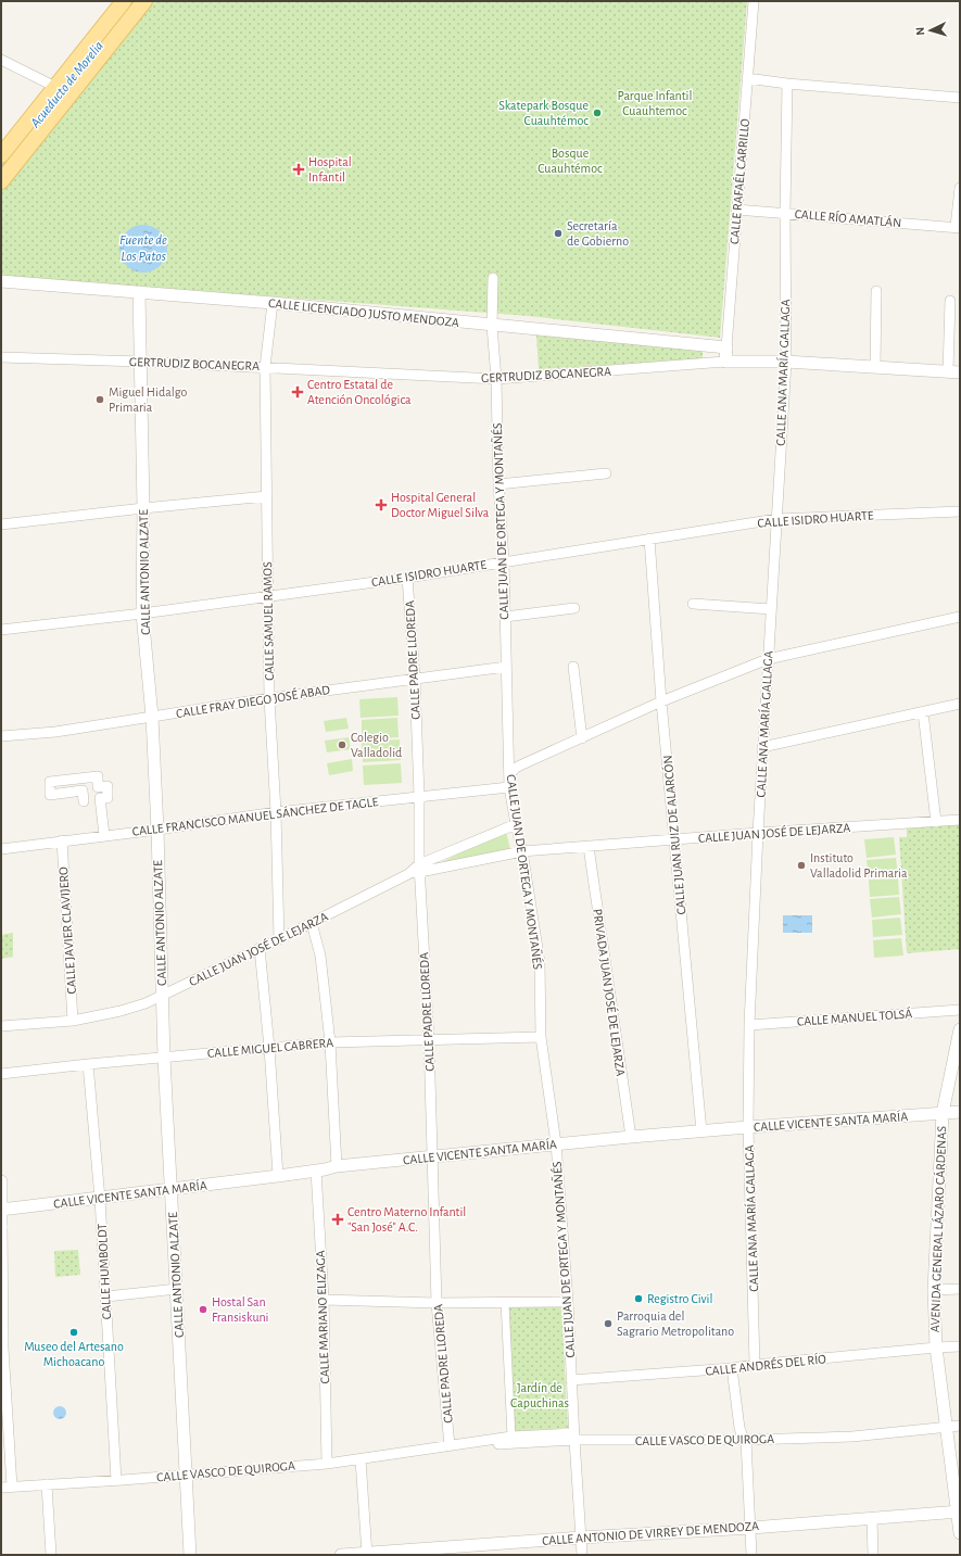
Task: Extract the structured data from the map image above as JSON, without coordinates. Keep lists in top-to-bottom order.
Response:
{
  "streets": {
    "street": [
      "CALLE RAFAÉL CARRILLO",
      "CALLE RÍO AMATLÁN",
      "CALLE LICENCIADO JUSTO MENDOZA",
      "GERTRUDIZ BOCANEGRA",
      "CALLE ANA MARÍA GALLAGA",
      "CALLE ISIDRO HUARTE",
      "CALLE JUAN DE ORTEGA Y MONTAÑÉS",
      "CALLE ANTONIO ALZATE",
      "CALLE SAMUEL RAMOS",
      "CALLE PADRE LLOREDA",
      "CALLE FRAY DIEGO JOSÉ ABAD",
      "CALLE FRANCISCO MANUEL SÁNCHEZ DE TAGLE",
      "CALLE JUAN JOSÉ DE LEJARZA",
      "CALLE JUAN RUIZ DE ALARCÓN",
      "CALLE JAVIER CLAVIJERO",
      "PRIVADA JUAN JOSÉ DE LEJARZA",
      "CALLE MANUEL TOLSÁ",
      "CALLE MIGUEL CABRERA",
      "CALLE VICENTE SANTA MARÍA",
      "AVENIDA GENERAL LÁZARO CÁRDENAS",
      "CALLE HUMBOLDT",
      "CALLE MARIANO ELIZAGA",
      "CALLE ANDRÉS DEL RÍO",
      "CALLE VASCO DE QUIROGA",
      "CALLE ANTONIO DE VIRREY DE MENDOZA"
    ]
  },
  "crossings": [
    ["CALLE RAFAÉL CARRILLO", "CALLE RÍO AMATLÁN"],
    ["CALLE RAFAÉL CARRILLO", "CALLE LICENCIADO JUSTO MENDOZA"],
    ["CALLE RAFAÉL CARRILLO", "GERTRUDIZ BOCANEGRA"],
    ["CALLE RÍO AMATLÁN", "CALLE ANA MARÍA GALLAGA"],
    ["CALLE LICENCIADO JUSTO MENDOZA", "CALLE JUAN DE ORTEGA Y MONTAÑÉS"],
    ["CALLE LICENCIADO JUSTO MENDOZA", "CALLE ANTONIO ALZATE"],
    ["CALLE LICENCIADO JUSTO MENDOZA", "CALLE SAMUEL RAMOS"],
    ["GERTRUDIZ BOCANEGRA", "CALLE ANA MARÍA GALLAGA"],
    ["GERTRUDIZ BOCANEGRA", "CALLE JUAN DE ORTEGA Y MONTAÑÉS"],
    ["GERTRUDIZ BOCANEGRA", "CALLE ANTONIO ALZATE"],
    ["GERTRUDIZ BOCANEGRA", "CALLE SAMUEL RAMOS"],
    ["CALLE ANA MARÍA GALLAGA", "CALLE ISIDRO HUARTE"],
    ["CALLE ANA MARÍA GALLAGA", "CALLE JUAN JOSÉ DE LEJARZA"],
    ["CALLE ANA MARÍA GALLAGA", "CALLE MANUEL TOLSÁ"],
    ["CALLE ANA MARÍA GALLAGA", "CALLE VICENTE SANTA MARÍA"],
    ["CALLE ANA MARÍA GALLAGA", "CALLE ANDRÉS DEL RÍO"],
    ["CALLE ISIDRO HUARTE", "CALLE JUAN DE ORTEGA Y MONTAÑÉS"],
    ["CALLE ISIDRO HUARTE", "CALLE ANTONIO ALZATE"],
    ["CALLE ISIDRO HUARTE", "CALLE SAMUEL RAMOS"],
    ["CALLE ISIDRO HUARTE", "CALLE PADRE LLOREDA"],
    ["CALLE ISIDRO HUARTE", "CALLE JUAN RUIZ DE ALARCÓN"],
    ["CALLE JUAN DE ORTEGA Y MONTAÑÉS", "CALLE FRAY DIEGO JOSÉ ABAD"],
    ["CALLE JUAN DE ORTEGA Y MONTAÑÉS", "CALLE FRANCISCO MANUEL SÁNCHEZ DE TAGLE"],
    ["CALLE JUAN DE ORTEGA Y MONTAÑÉS", "CALLE JUAN JOSÉ DE LEJARZA"],
    ["CALLE JUAN DE ORTEGA Y MONTAÑÉS", "CALLE MIGUEL CABRERA"],
    ["CALLE JUAN DE ORTEGA Y MONTAÑÉS", "CALLE VICENTE SANTA MARÍA"],
    ["CALLE JUAN DE ORTEGA Y MONTAÑÉS", "CALLE ANDRÉS DEL RÍO"],
    ["CALLE JUAN DE ORTEGA Y MONTAÑÉS", "CALLE VASCO DE QUIROGA"],
    ["CALLE JUAN DE ORTEGA Y MONTAÑÉS", "CALLE ANTONIO DE VIRREY DE MENDOZA"],
    ["CALLE ANTONIO ALZATE", "CALLE FRAY DIEGO JOSÉ ABAD"],
    ["CALLE ANTONIO ALZATE", "CALLE FRANCISCO MANUEL SÁNCHEZ DE TAGLE"],
    ["CALLE ANTONIO ALZATE", "CALLE JUAN JOSÉ DE LEJARZA"],
    ["CALLE ANTONIO ALZATE", "CALLE MIGUEL CABRERA"],
    ["CALLE ANTONIO ALZATE", "CALLE VICENTE SANTA MARÍA"],
    ["CALLE ANTONIO ALZATE", "CALLE VASCO DE QUIROGA"],
    ["CALLE SAMUEL RAMOS", "CALLE FRAY DIEGO JOSÉ ABAD"],
    ["CALLE SAMUEL RAMOS", "CALLE FRANCISCO MANUEL SÁNCHEZ DE TAGLE"],
    ["CALLE SAMUEL RAMOS", "CALLE JUAN JOSÉ DE LEJARZA"],
    ["CALLE PADRE LLOREDA", "CALLE FRAY DIEGO JOSÉ ABAD"],
    ["CALLE PADRE LLOREDA", "CALLE FRANCISCO MANUEL SÁNCHEZ DE TAGLE"],
    ["CALLE PADRE LLOREDA", "CALLE JUAN JOSÉ DE LEJARZA"],
    ["CALLE PADRE LLOREDA", "CALLE MIGUEL CABRERA"],
    ["CALLE PADRE LLOREDA", "CALLE VICENTE SANTA MARÍA"],
    ["CALLE PADRE LLOREDA", "CALLE VASCO DE QUIROGA"],
    ["CALLE FRANCISCO MANUEL SÁNCHEZ DE TAGLE", "CALLE JAVIER CLAVIJERO"],
    ["CALLE JUAN JOSÉ DE LEJARZA", "CALLE JUAN RUIZ DE ALARCÓN"],
    ["CALLE JUAN JOSÉ DE LEJARZA", "CALLE JAVIER CLAVIJERO"],
    ["CALLE JUAN JOSÉ DE LEJARZA", "PRIVADA JUAN JOSÉ DE LEJARZA"],
    ["CALLE JUAN RUIZ DE ALARCÓN", "CALLE VICENTE SANTA MARÍA"],
    ["PRIVADA JUAN JOSÉ DE LEJARZA", "CALLE VICENTE SANTA MARÍA"],
    ["CALLE MIGUEL CABRERA", "CALLE HUMBOLDT"],
    ["CALLE VICENTE SANTA MARÍA", "AVENIDA GENERAL LÁZARO CÁRDENAS"],
    ["CALLE VICENTE SANTA MARÍA", "CALLE HUMBOLDT"],
    ["CALLE VICENTE SANTA MARÍA", "CALLE MARIANO ELIZAGA"],
    ["AVENIDA GENERAL LÁZARO CÁRDENAS", "CALLE ANDRÉS DEL RÍO"],
    ["AVENIDA GENERAL LÁZARO CÁRDENAS", "CALLE VASCO DE QUIROGA"],
    ["AVENIDA GENERAL LÁZARO CÁRDENAS", "CALLE ANTONIO DE VIRREY DE MENDOZA"],
    ["CALLE HUMBOLDT", "CALLE VASCO DE QUIROGA"],
    ["CALLE MARIANO ELIZAGA", "CALLE VASCO DE QUIROGA"]
  ],
  "water": ["Acueducto de Morelia", "Fuente de Los Patos"],
  "parks": ["Parque Infantil Cuauhtemoc", "Bosque Cuauhtémoc", "Jardín de Capuchinas"],
  "places": {
    "other": [
      "Skatepark Bosque Cuauhtémoc",
      "Secretaría de Gobierno",
      "Miguel Hidalgo Primaria",
      "Colegio Valladolid",
      "Instituto Valladolid Primaria",
      "Registro Civil",
      "Hostal San Fransiskuni",
      "Parroquia del Sagrario Metropolitano",
      "Museo del Artesano Michoacano"
    ],
    "health": [
      "Hospital Infantil",
      "Centro Estatal de Atención Oncológica",
      "Hospital General Doctor Miguel Silva",
      "Centro Materno Infantil \"San José\" A.C."
    ]
  },
  "north": "left"
}
